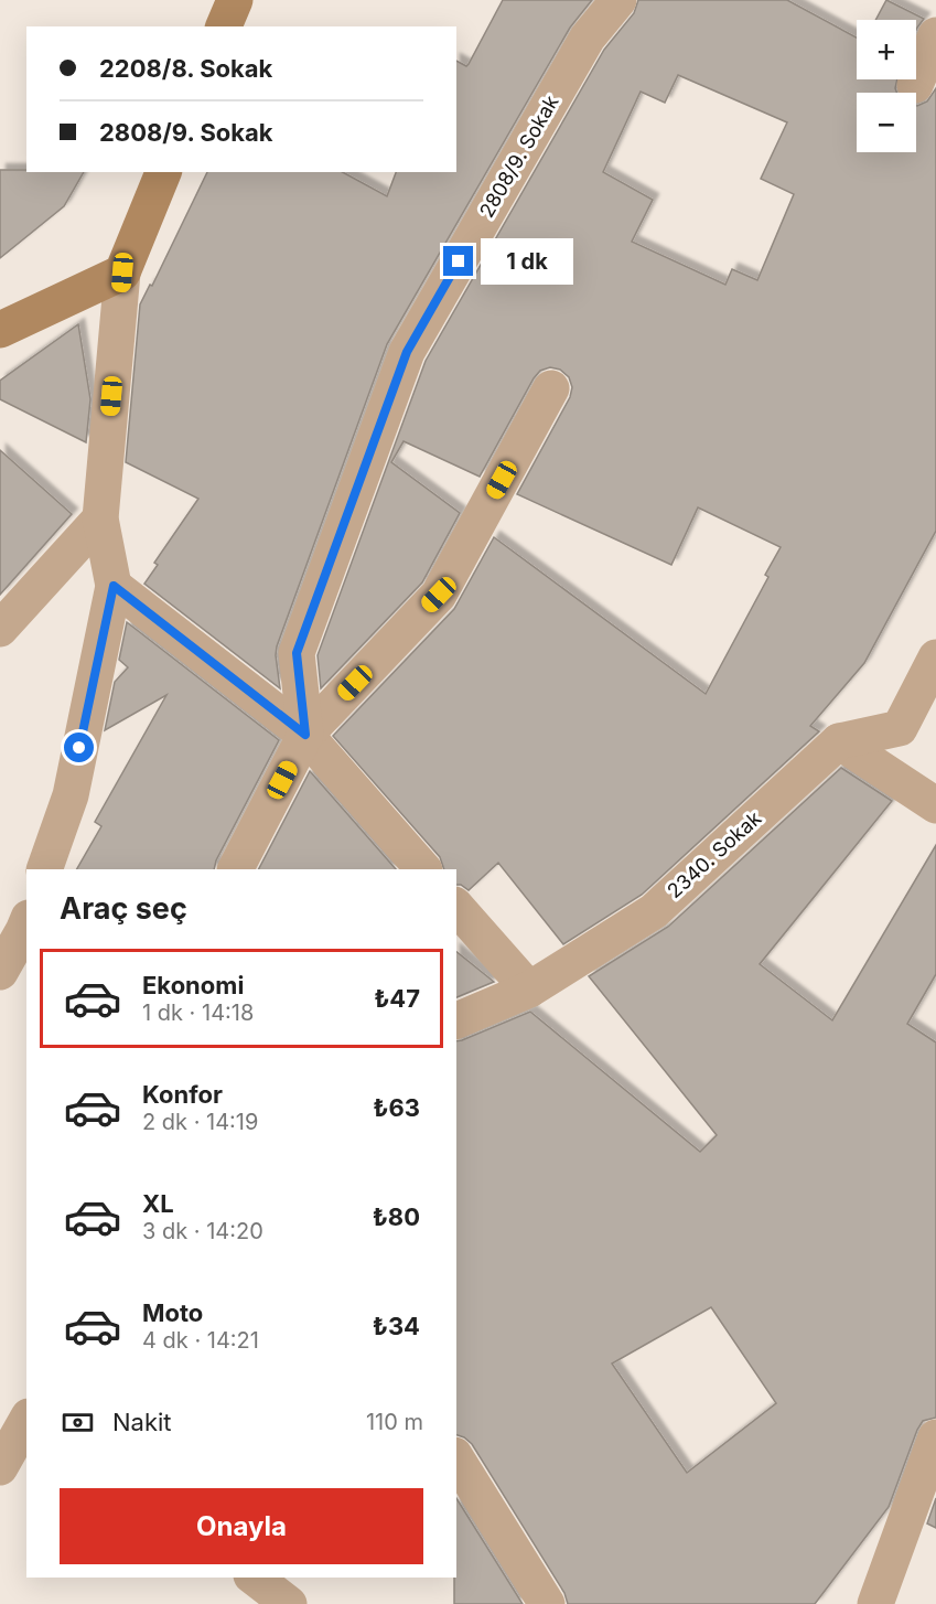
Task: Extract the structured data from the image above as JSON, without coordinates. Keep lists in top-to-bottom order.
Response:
{
  "streets": {
    "street": ["2808/9. Sokak", "2340. Sokak"]
  },
  "page": {
    "map_buttons": ["+", "−"],
    "banner": ["2208/8. Sokak", "2808/9. Sokak"],
    "bubble": "1 dk",
    "heading": "Araç seç",
    "list": [
      {
        "name": "Ekonomi",
        "note": "1 dk · 14:18",
        "value": "₺47"
      },
      {
        "name": "Konfor",
        "note": "2 dk · 14:19",
        "value": "₺63"
      },
      {
        "name": "XL",
        "note": "3 dk · 14:20",
        "value": "₺80"
      },
      {
        "name": "Moto",
        "note": "4 dk · 14:21",
        "value": "₺34"
      }
    ],
    "pay": ["Nakit", "110 m"],
    "buttons": "Onayla"
  }
}
